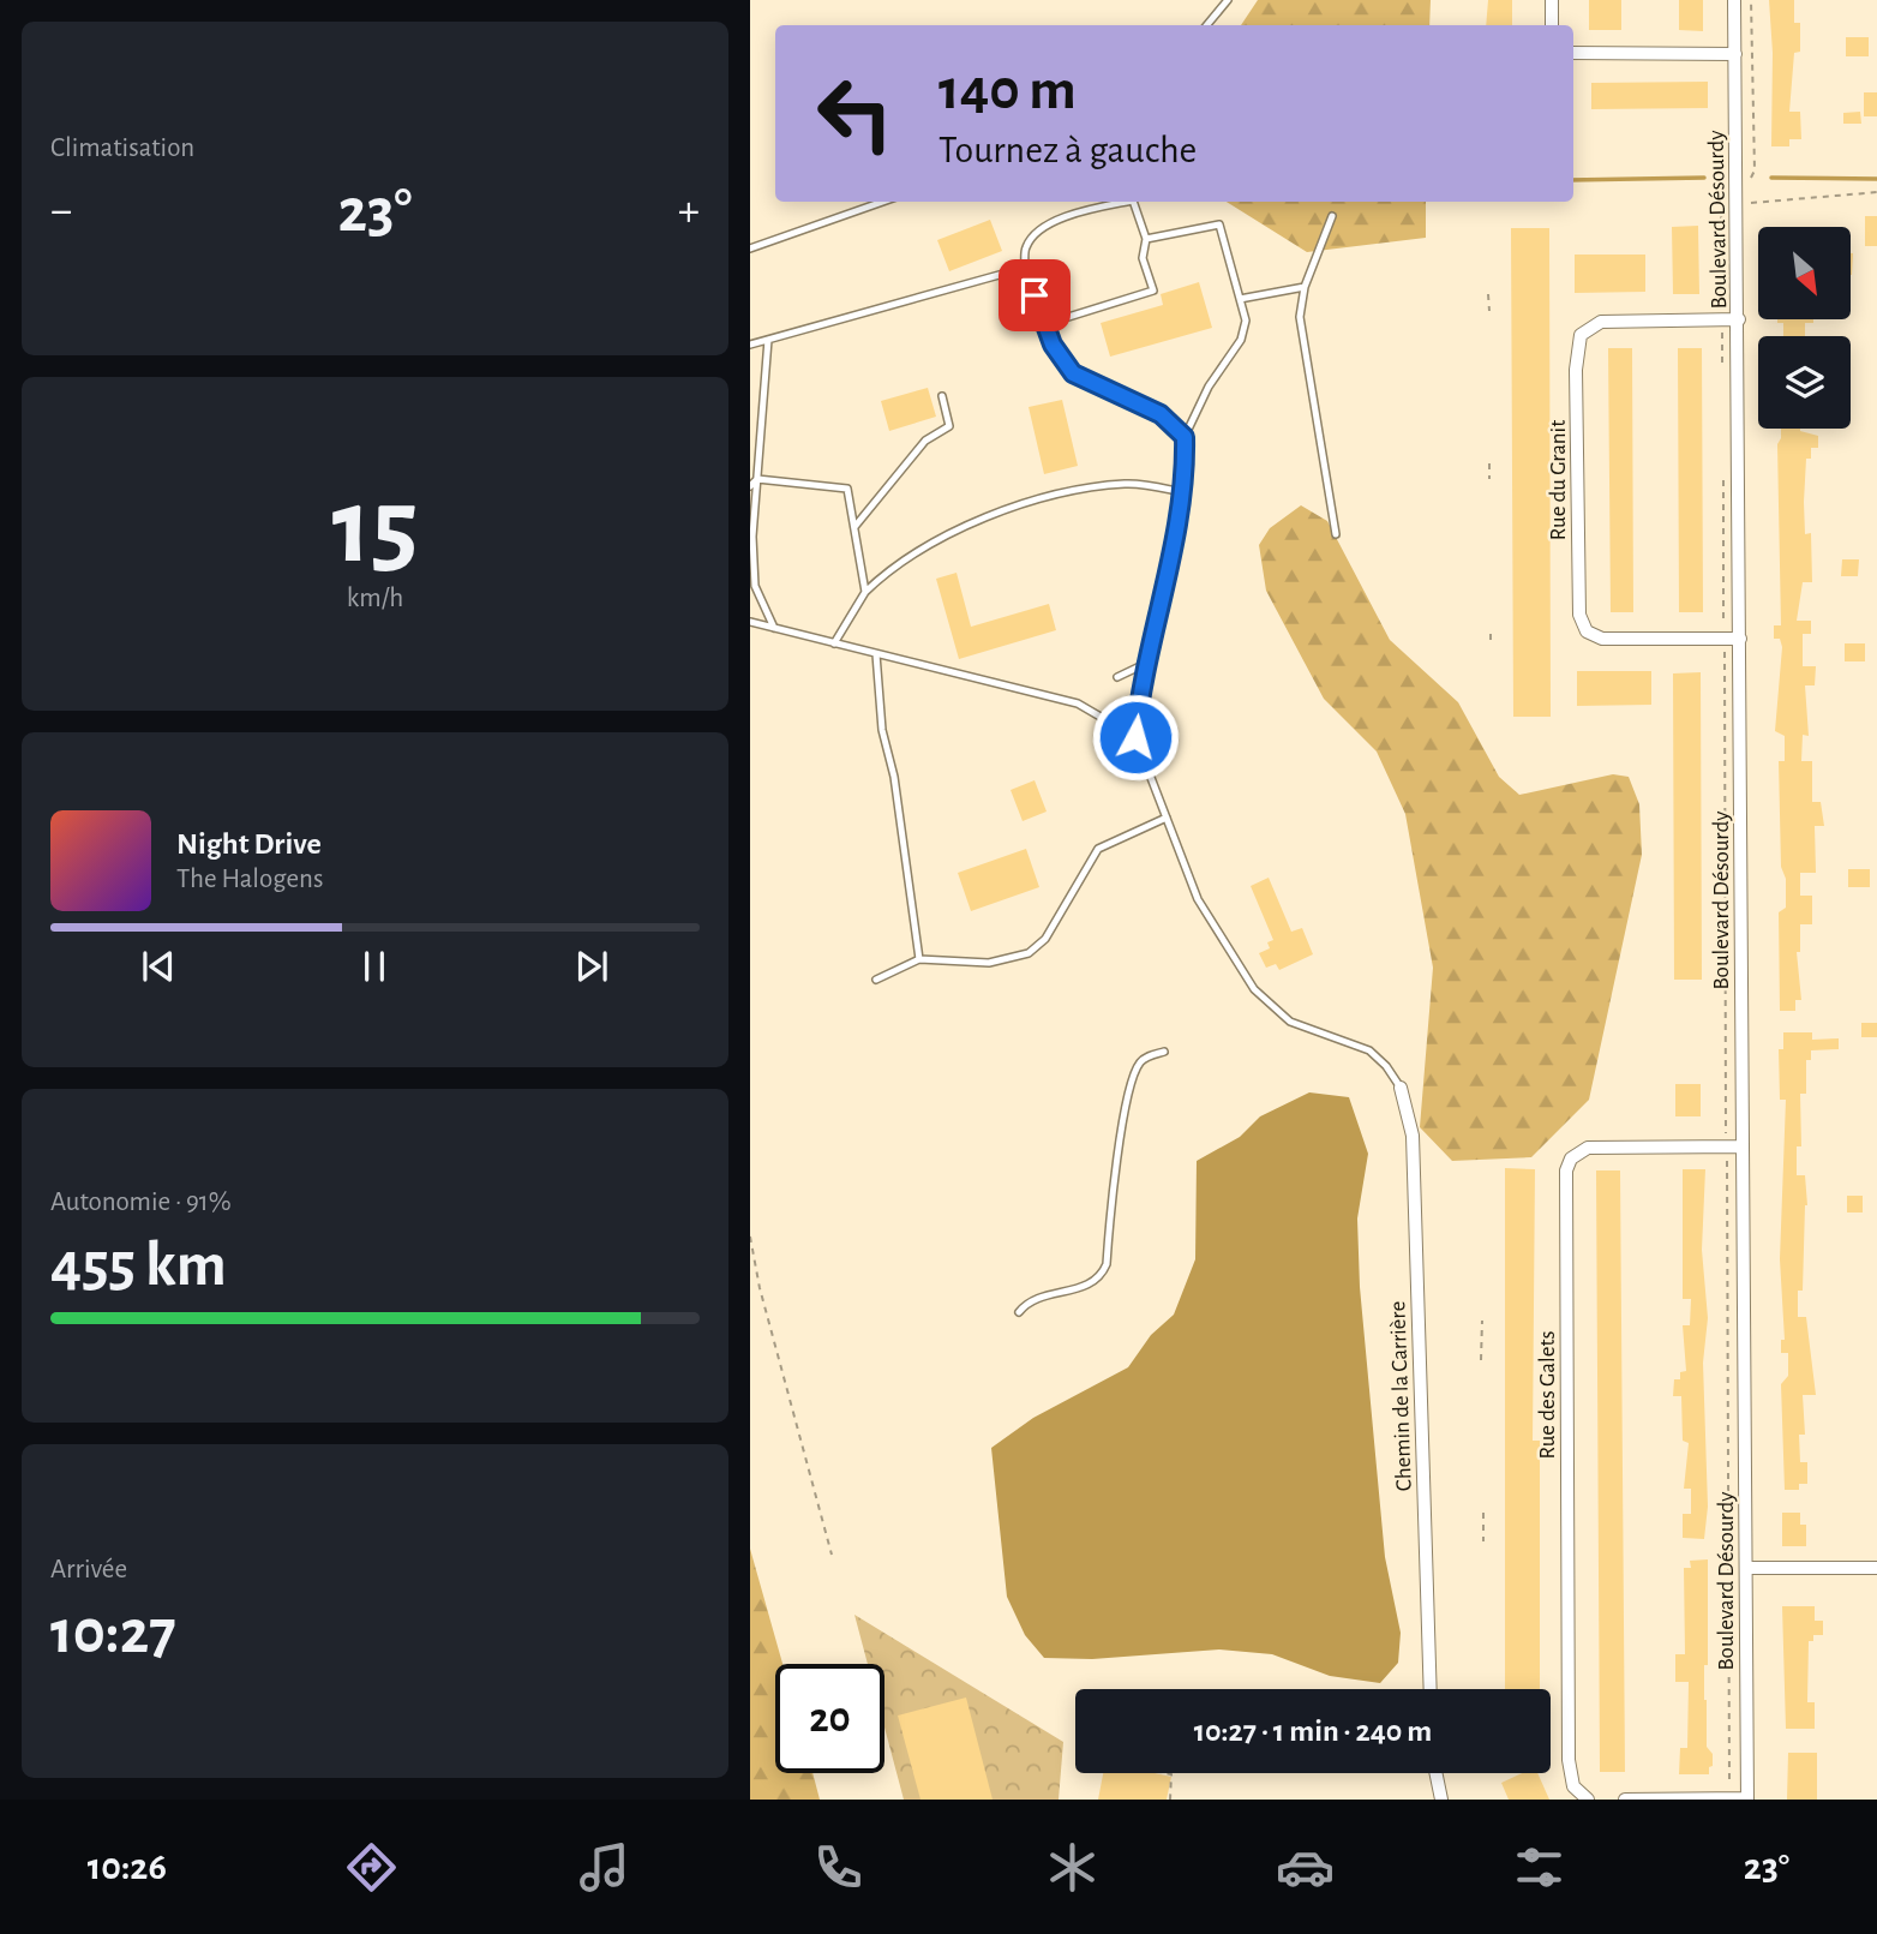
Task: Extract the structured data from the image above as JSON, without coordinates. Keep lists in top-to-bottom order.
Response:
{
  "streets": {
    "street": [
      "Boulevard Désourdy",
      "Rue du Granit",
      "Rue des Galets",
      "Chemin de la Carrière"
    ]
  },
  "crossings": [
    ["Boulevard Désourdy", "Rue du Granit"],
    ["Boulevard Désourdy", "Rue des Galets"]
  ],
  "north": "bottom right",
  "page": {
    "tile": [
      "Climatisation",
      ["15", "km/h"],
      ["Autonomie · 91%", "455 km"],
      ["Arrivée", "10:27"]
    ],
    "turn": ["140 m", "Tournez à gauche"],
    "heat": ["−", "23°", "+"],
    "song": ["Night Drive", "The Halogens"],
    "limit": "20",
    "trip": "10:27 · 1 min · 240 m",
    "tabs": ["10:26", "23°"]
  }
}
